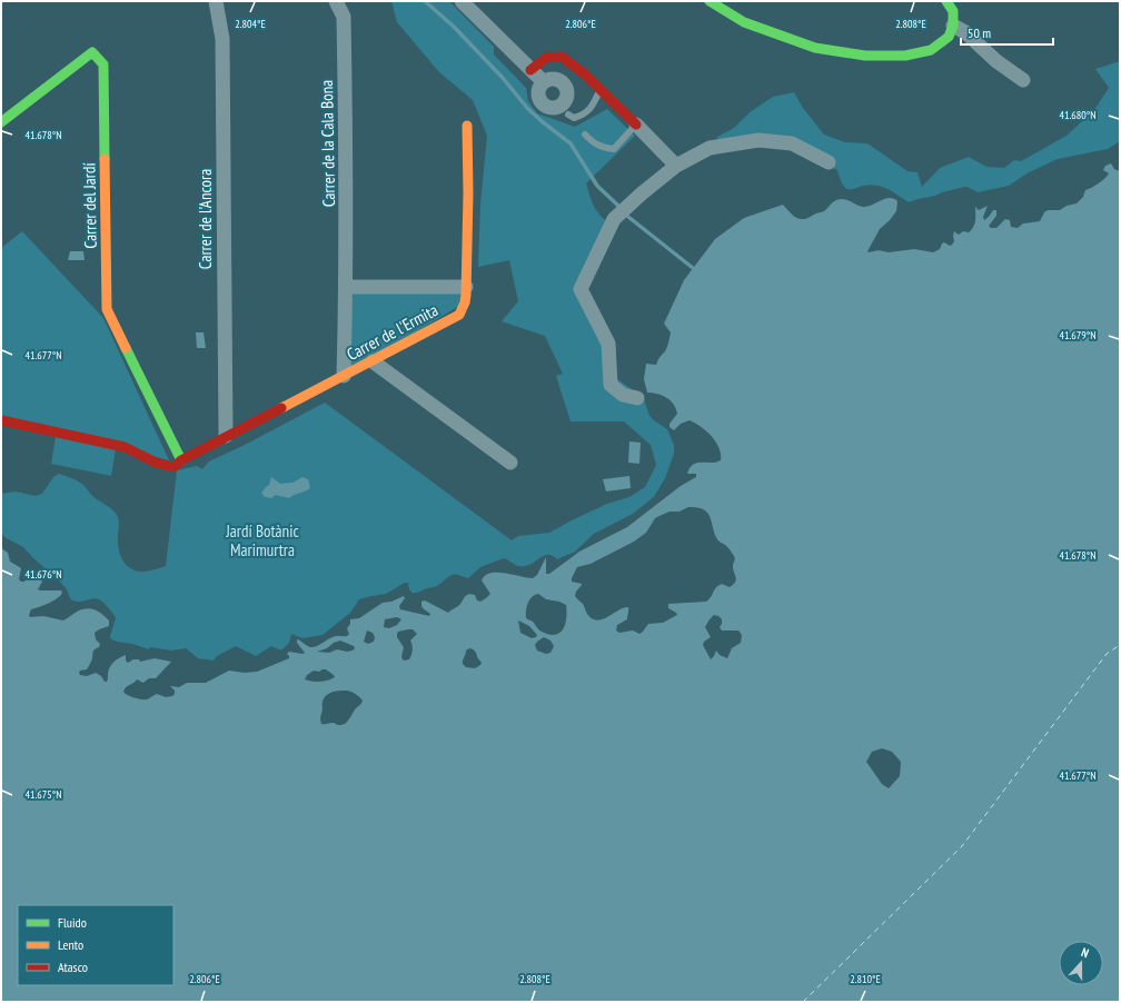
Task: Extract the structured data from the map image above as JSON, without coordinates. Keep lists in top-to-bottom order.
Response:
{
  "streets": {
    "street": [
      "Carrer de la Cala Bona",
      "Carrer del Jardí",
      "Carrer de l'Ancora",
      "Carrer de l'Ermita"
    ]
  },
  "crossings": [
    ["Carrer de la Cala Bona", "Carrer de l'Ermita"],
    ["Carrer del Jardí", "Carrer de l'Ermita"],
    ["Carrer de l'Ancora", "Carrer de l'Ermita"]
  ],
  "parks": ["Jardí Botànic Marimurtra"],
  "legend": ["Fluido", "Lento", "Atasco"],
  "scale_bar": "50 m",
  "north": "top",
  "coordinates": [
    "2.804°E",
    "2.806°E",
    "2.808°E",
    "41.680°N",
    "41.678°N",
    "41.679°N",
    "41.677°N",
    "41.676°N",
    "41.675°N",
    "2.810°E"
  ]
}
